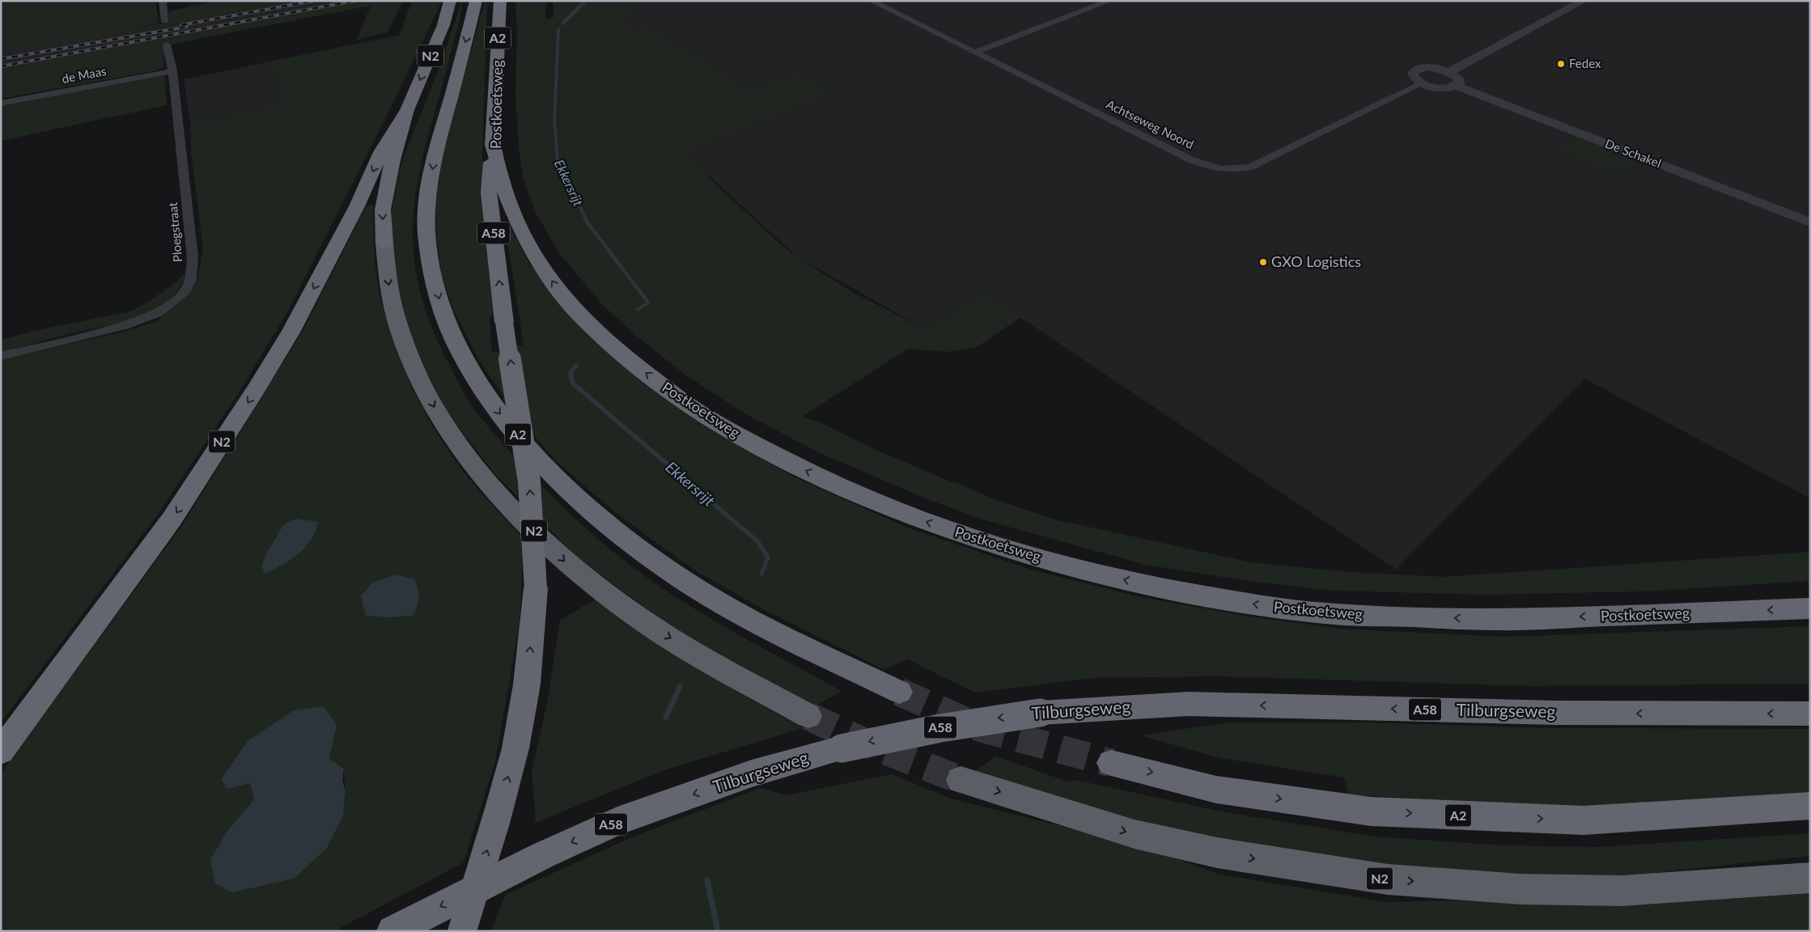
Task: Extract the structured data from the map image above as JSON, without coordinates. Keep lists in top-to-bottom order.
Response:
{
  "streets": {
    "highway": [
      "A2",
      "N2",
      "Postkoetsweg",
      "A58",
      "Tilburgseweg"
    ],
    "street": [
      "de Maas",
      "Achtseweg Noord",
      "De Schakel",
      "Ploegstraat"
    ]
  },
  "crossings": [
    ["de Maas", "Ploegstraat"],
    ["Postkoetsweg", "A58"]
  ],
  "water": ["Ekkersrijt"],
  "places": ["Fedex", "GXO Logistics"]
}
